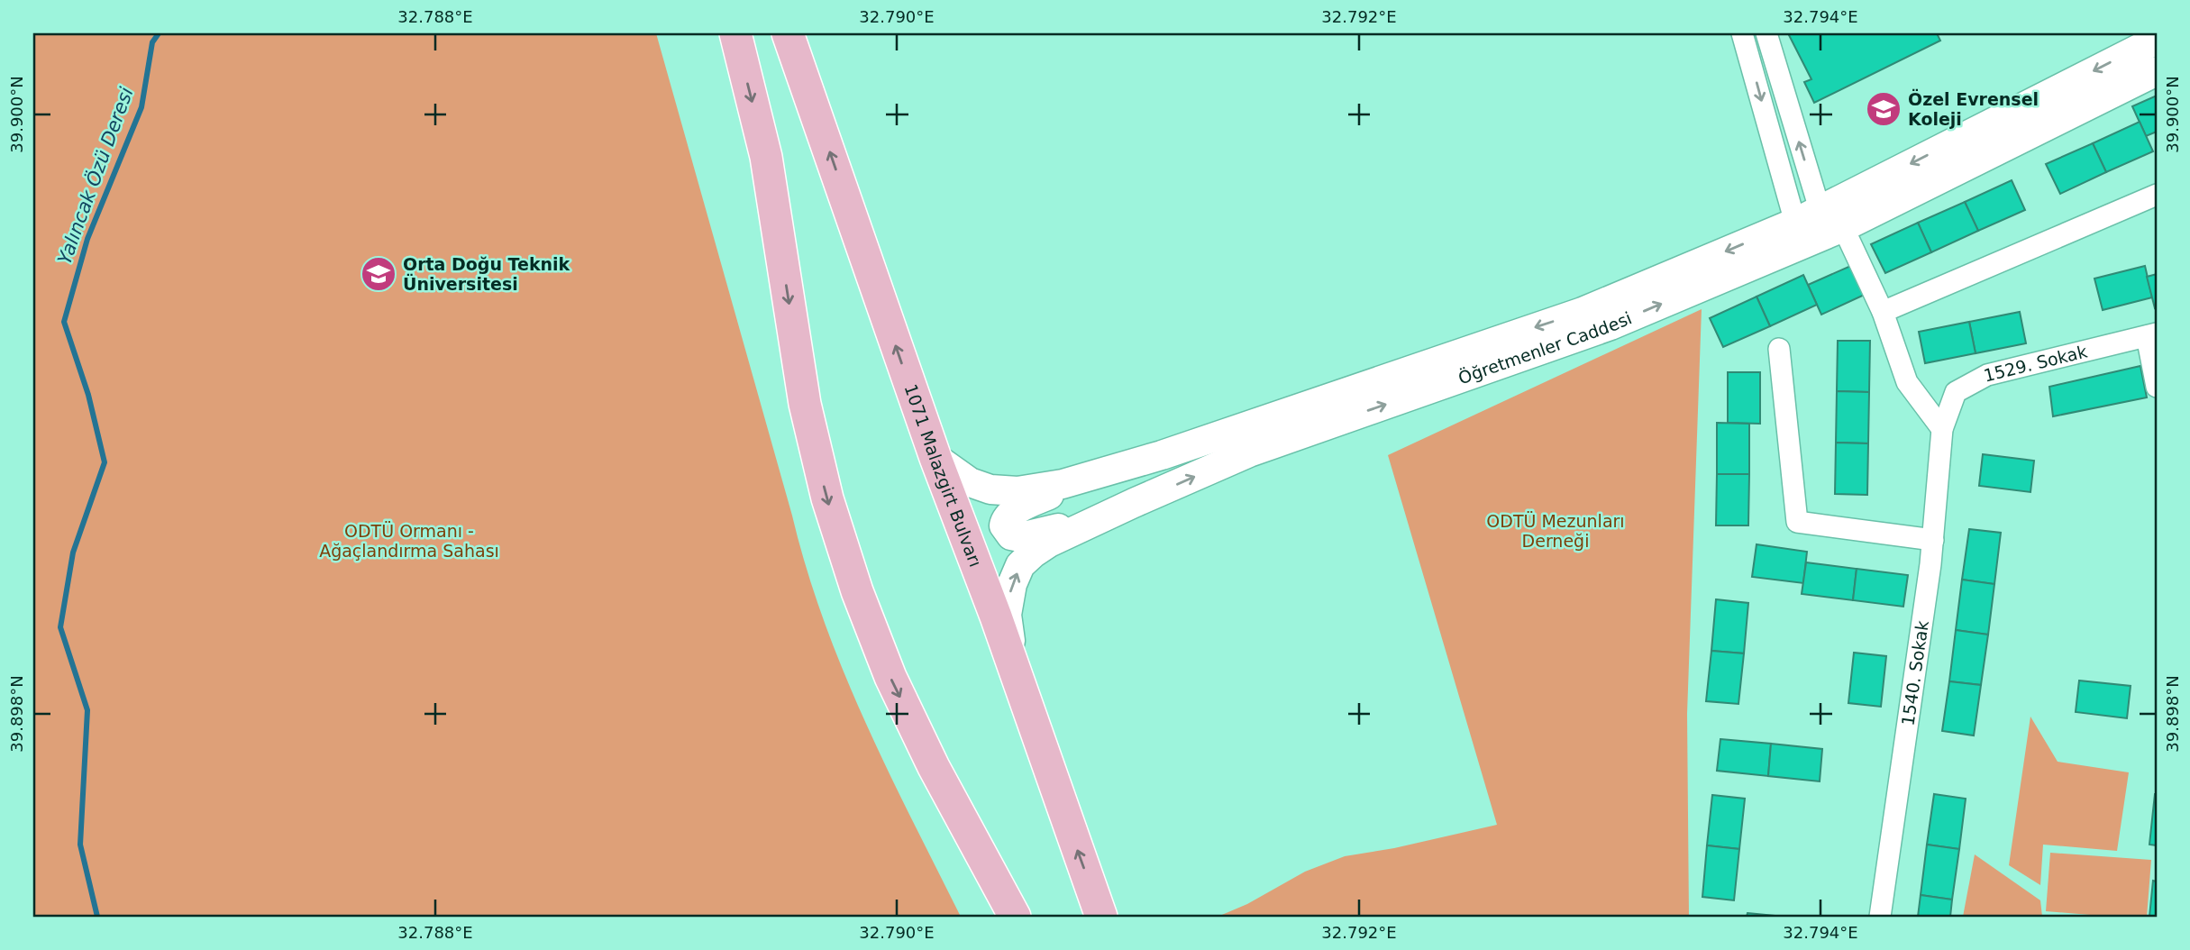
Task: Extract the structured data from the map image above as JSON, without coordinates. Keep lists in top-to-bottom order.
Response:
{
  "streets": {
    "main road": ["Öğretmenler Caddesi", "1071 Malazgirt Bulvarı"],
    "street": ["1529. Sokak", "1540. Sokak"]
  },
  "crossings": [
    ["Öğretmenler Caddesi", "1071 Malazgirt Bulvarı"],
    ["1529. Sokak", "1540. Sokak"]
  ],
  "water": ["Yalıncak Özü Deresi"],
  "parks": ["ODTÜ Mezunları Derneği", "ODTÜ Ormanı - Ağaçlandırma Sahası"],
  "places": {
    "school or university": ["Özel Evrensel Koleji", "Orta Doğu Teknik Üniversitesi"]
  },
  "coordinates": [
    "32.788°E",
    "32.790°E",
    "32.792°E",
    "32.794°E",
    "39.900°N",
    "39.898°N"
  ]
}
